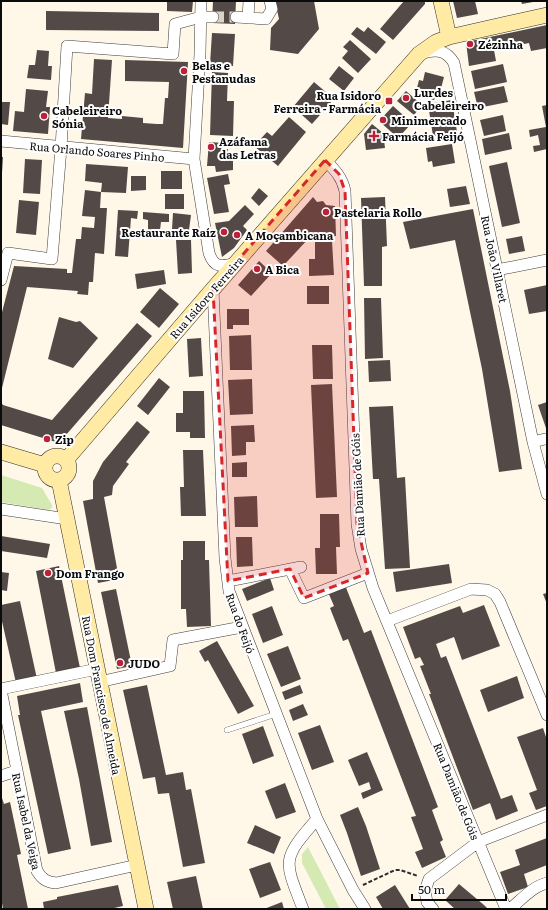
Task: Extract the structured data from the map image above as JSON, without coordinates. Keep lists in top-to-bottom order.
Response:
{
  "streets": {
    "main road": ["Rua Isidoro Ferreira", "Rua Dom Francisco de Almeida"],
    "street": [
      "Rua Orlando Soares Pinho",
      "Rua João Villaret",
      "Rua Damião de Góis",
      "Rua do Feijó",
      "Rua Isabel da Veiga"
    ]
  },
  "crossings": [
    ["Rua João Villaret", "Rua Isidoro Ferreira"],
    ["Rua Isidoro Ferreira", "Rua Damião de Góis"],
    ["Rua Isidoro Ferreira", "Rua do Feijó"],
    ["Rua Isidoro Ferreira", "Rua Dom Francisco de Almeida"],
    ["Rua Dom Francisco de Almeida", "Rua Isabel da Veiga"]
  ],
  "places": {
    "other": [
      "Zézinha",
      "Belas e Pestanudas",
      "Lurdes Cabeleireiro",
      "Cabeleireiro Sónia",
      "Minimercado",
      "Azáfama das Letras",
      "Pastelaria Rollo",
      "Restaurante Raíz",
      "A Moçambicana",
      "A Bica",
      "Zip",
      "Dom Frango",
      "JUDO"
    ],
    "transit": ["Rua Isidoro Ferreira - Farmácia"],
    "health": ["Farmácia Feijó"]
  },
  "scale_bar": "50 m"
}
